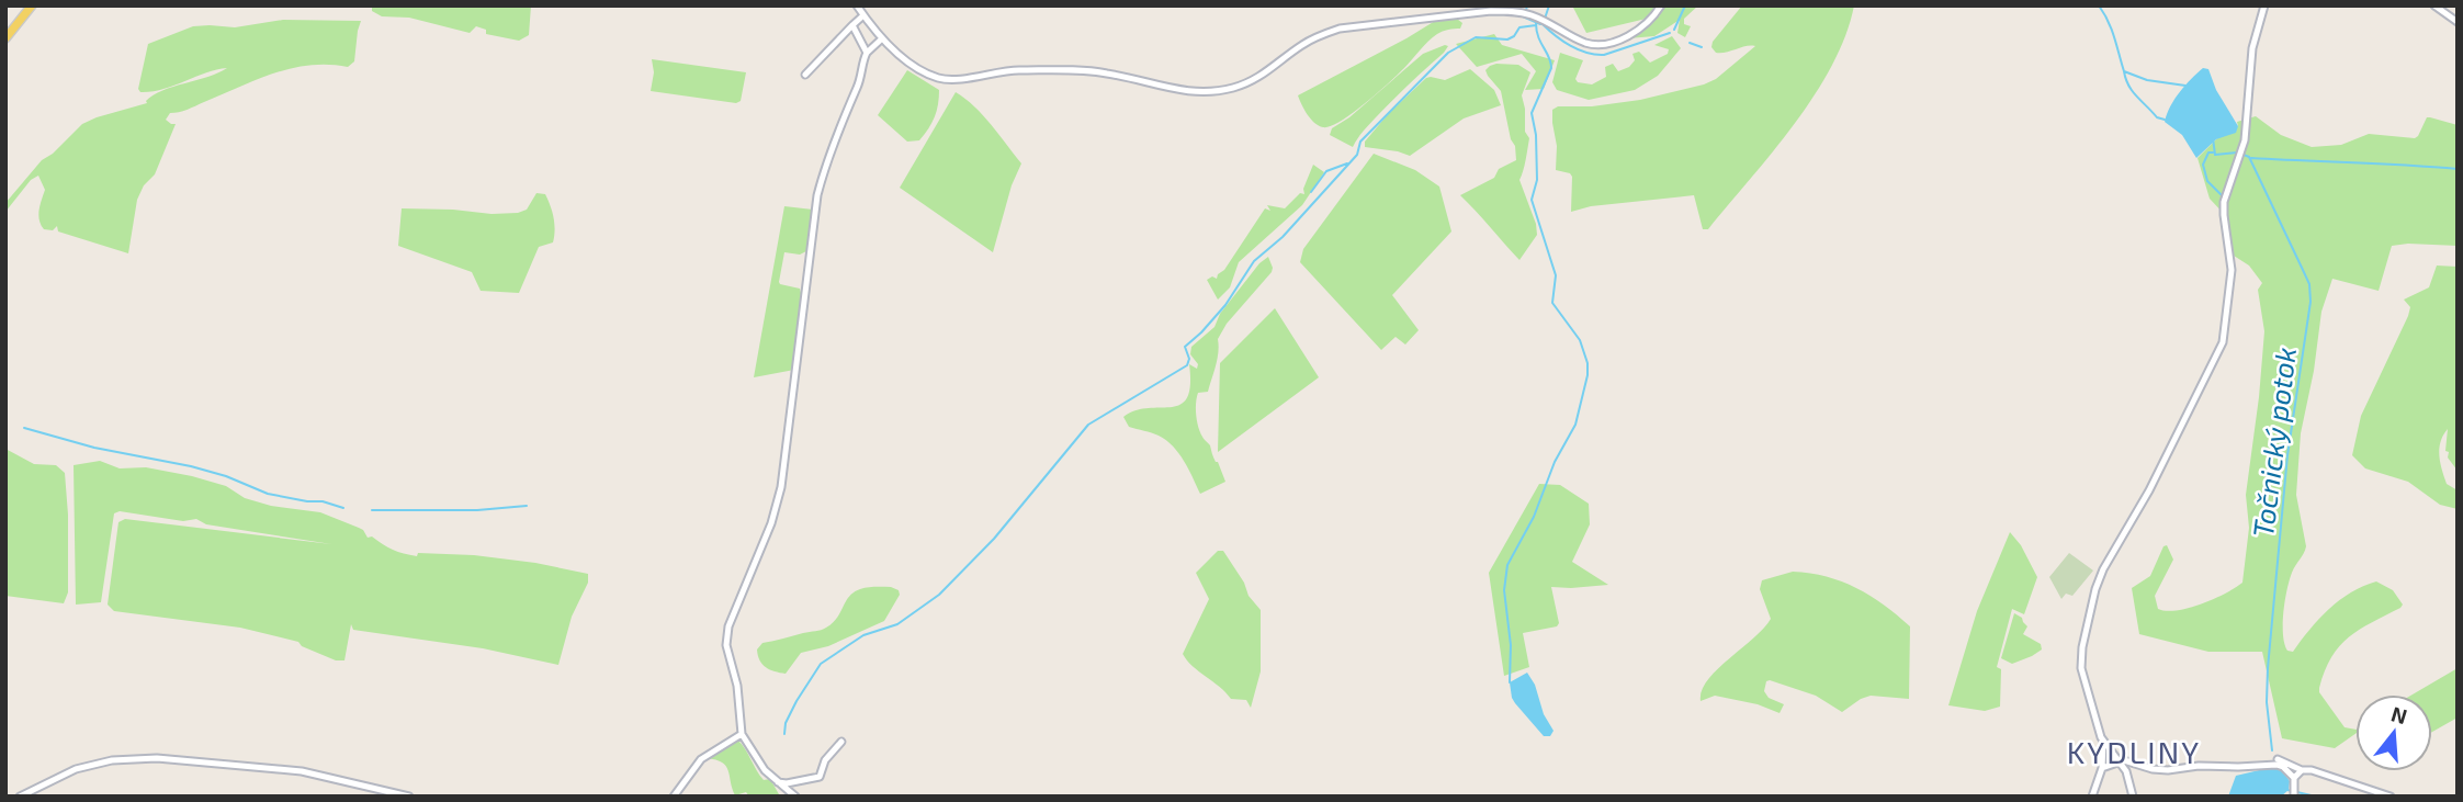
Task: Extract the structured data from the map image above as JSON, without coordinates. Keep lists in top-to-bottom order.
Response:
{
  "districts": ["KYDLINY"],
  "water": ["Točnický potok"],
  "north": "top"
}
